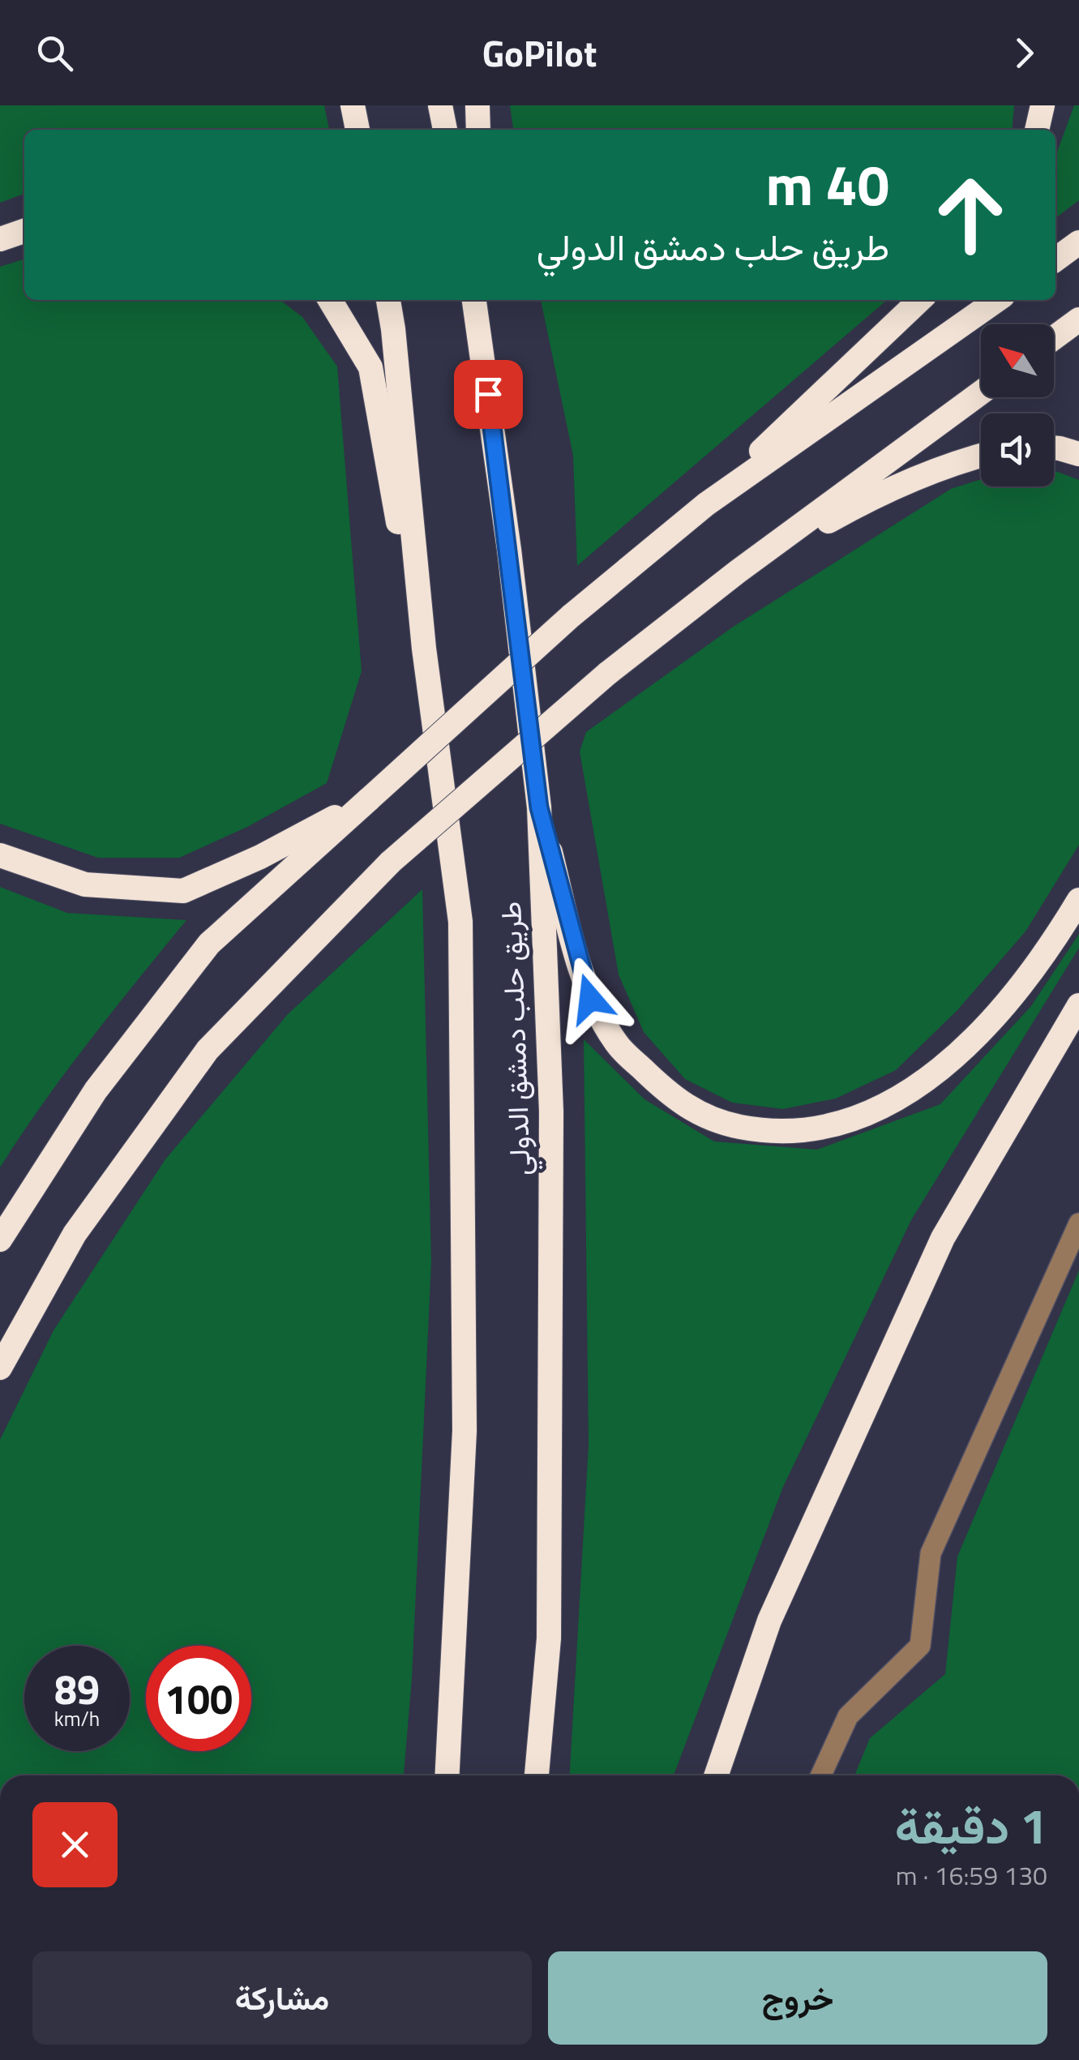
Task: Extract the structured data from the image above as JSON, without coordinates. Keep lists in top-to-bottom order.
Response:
{
  "streets": {
    "highway": ["طريق حلب دمشق الدولي"]
  },
  "north": "top left",
  "page": {
    "header": "GoPilot",
    "turn": ["40 m", "طريق حلب دمشق الدولي"],
    "speed": "89 km/h",
    "limit": "100",
    "heading": ["1 دقيقة", "130 m · 16:59"],
    "buttons": ["خروج", "مشاركة"]
  }
}
